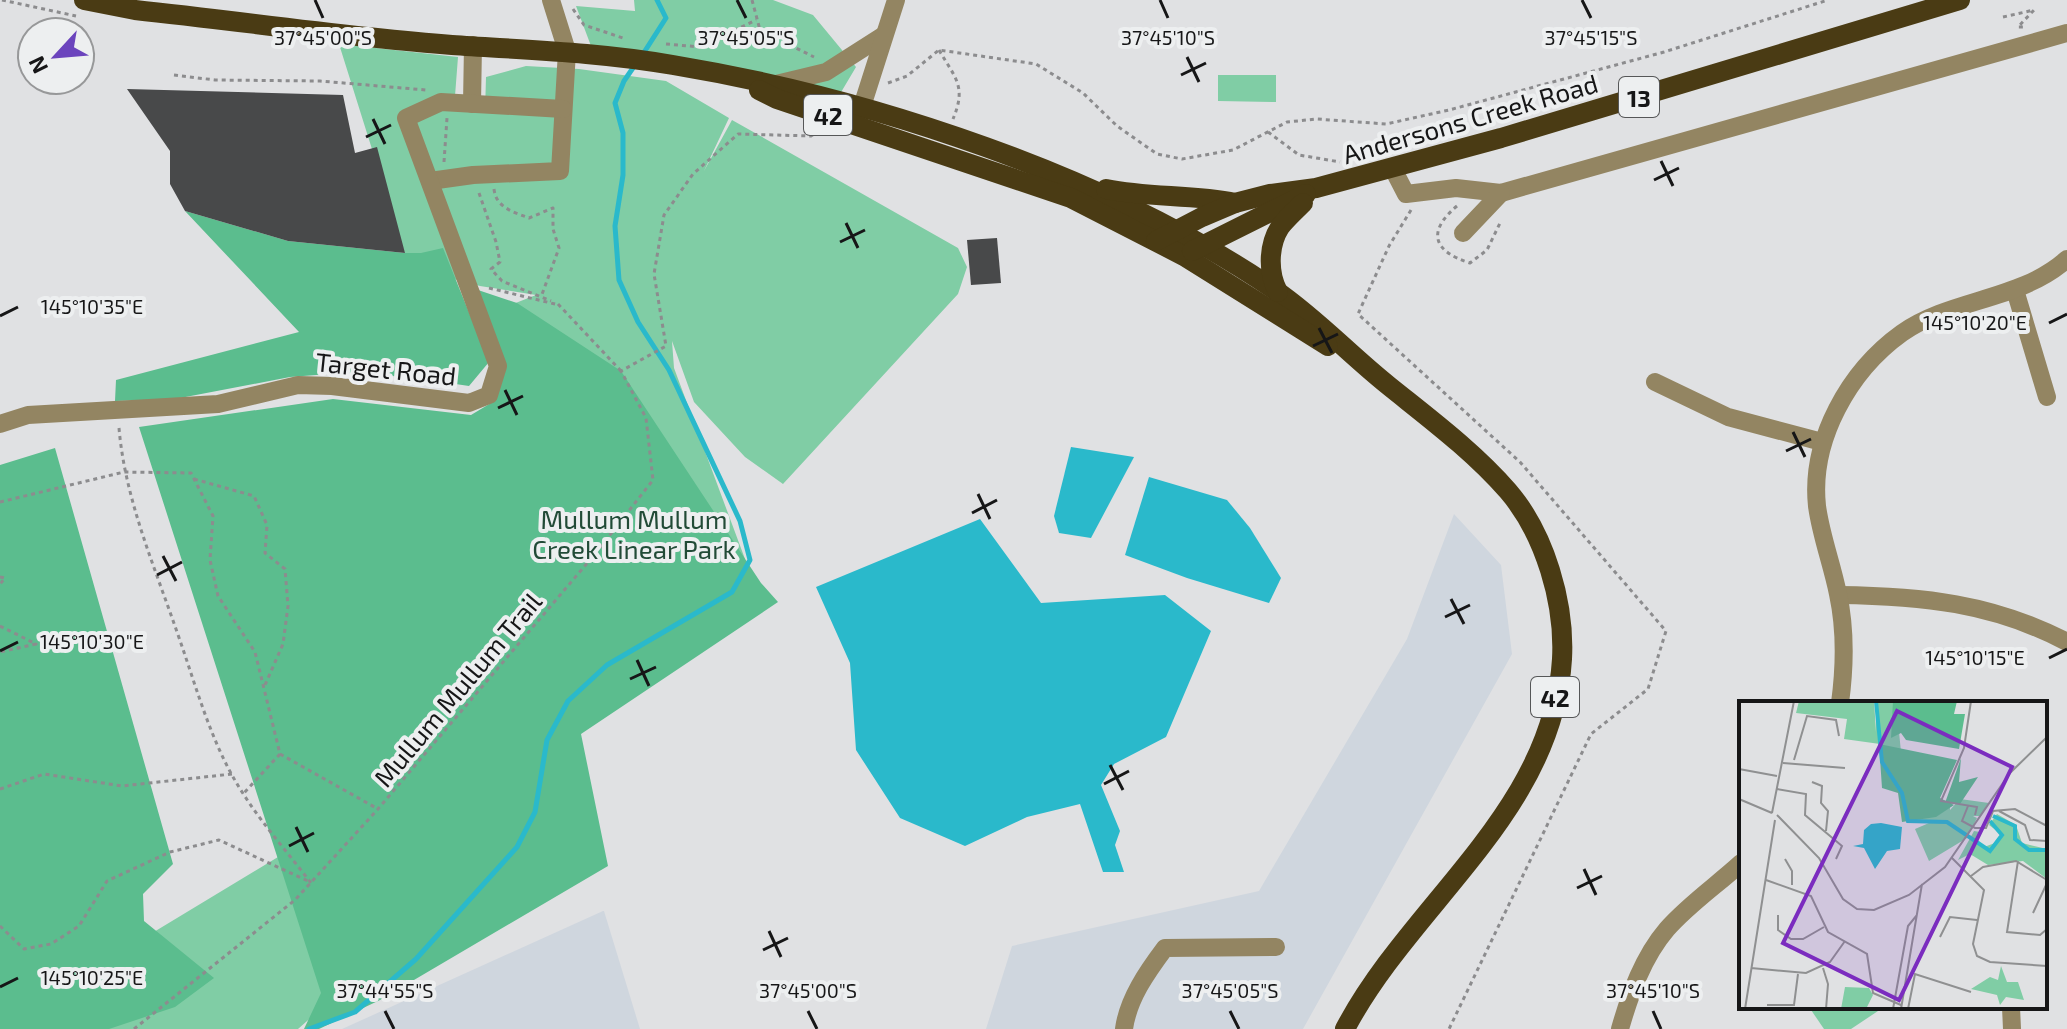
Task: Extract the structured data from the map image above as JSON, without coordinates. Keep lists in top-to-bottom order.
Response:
{
  "streets": {
    "main road": ["13", "42", "Andersons Creek Road"],
    "street": ["Target Road"],
    "path": ["Mullum Mullum Trail"]
  },
  "crossings": [
    ["42", "Andersons Creek Road"]
  ],
  "parks": ["Mullum Mullum Creek Linear Park"],
  "north": "bottom left",
  "coordinates": [
    "37°45'00\"S",
    "37°45'05\"S",
    "37°45'10\"S",
    "37°45'15\"S",
    "145°10'35\"E",
    "145°10'20\"E",
    "145°10'30\"E",
    "145°10'15\"E",
    "145°10'25\"E",
    "37°44'55\"S"
  ]
}
